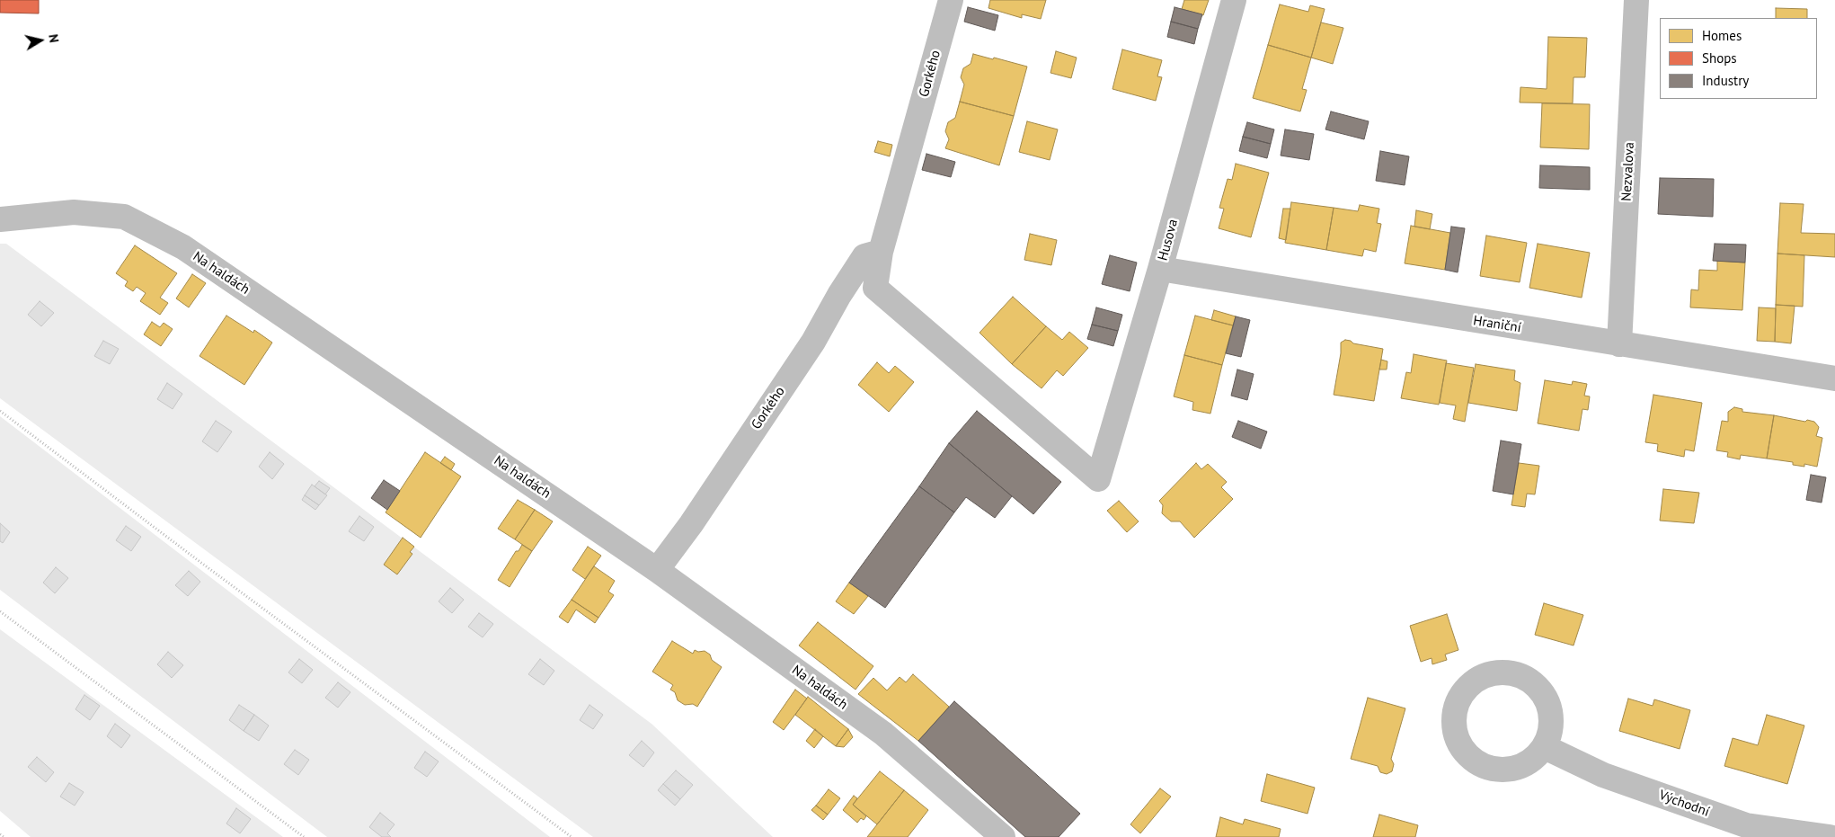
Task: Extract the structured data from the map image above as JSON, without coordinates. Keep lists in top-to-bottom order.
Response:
{
  "streets": {
    "street": [
      "Gorkého",
      "Nezvalova",
      "Husova",
      "Na haldách",
      "Hraniční",
      "Východní"
    ]
  },
  "crossings": [
    ["Gorkého", "Husova"],
    ["Gorkého", "Na haldách"],
    ["Nezvalova", "Hraniční"],
    ["Husova", "Hraniční"]
  ],
  "legend": ["Homes", "Shops", "Industry"],
  "north": "right"
}
